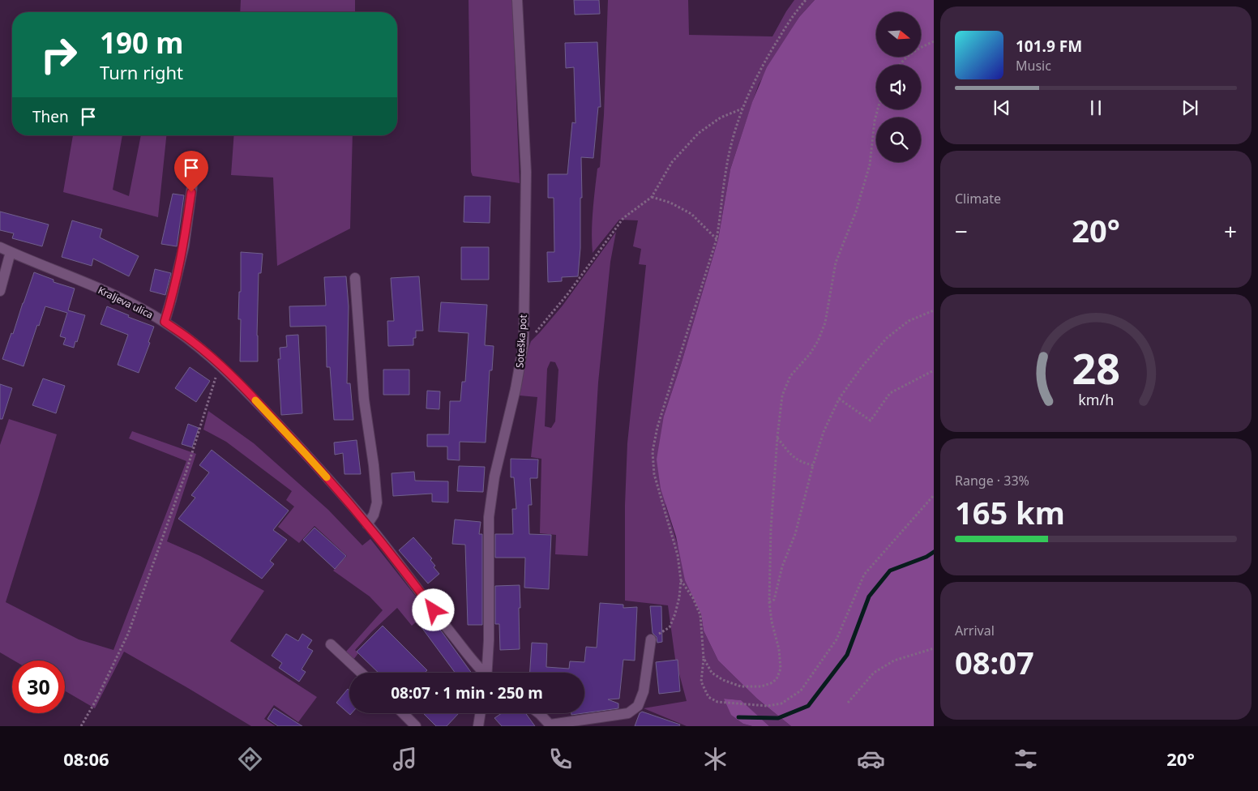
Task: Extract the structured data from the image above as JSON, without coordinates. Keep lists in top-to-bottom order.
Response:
{
  "streets": {
    "street": ["Kraljeva ulica", "Soteška pot"]
  },
  "north": "right",
  "page": {
    "turn": ["190 m", "Turn right"],
    "song": ["101.9 FM", "Music"],
    "then": "Then",
    "tile": [
      "Climate",
      ["Range · 33%", "165 km"],
      ["Arrival", "08:07"]
    ],
    "heat": ["−", "20°", "+"],
    "limit": "30",
    "trip": "08:07 · 1 min · 250 m",
    "tabs": ["08:06", "20°"],
    "gauge": ["28", "km/h"]
  }
}
